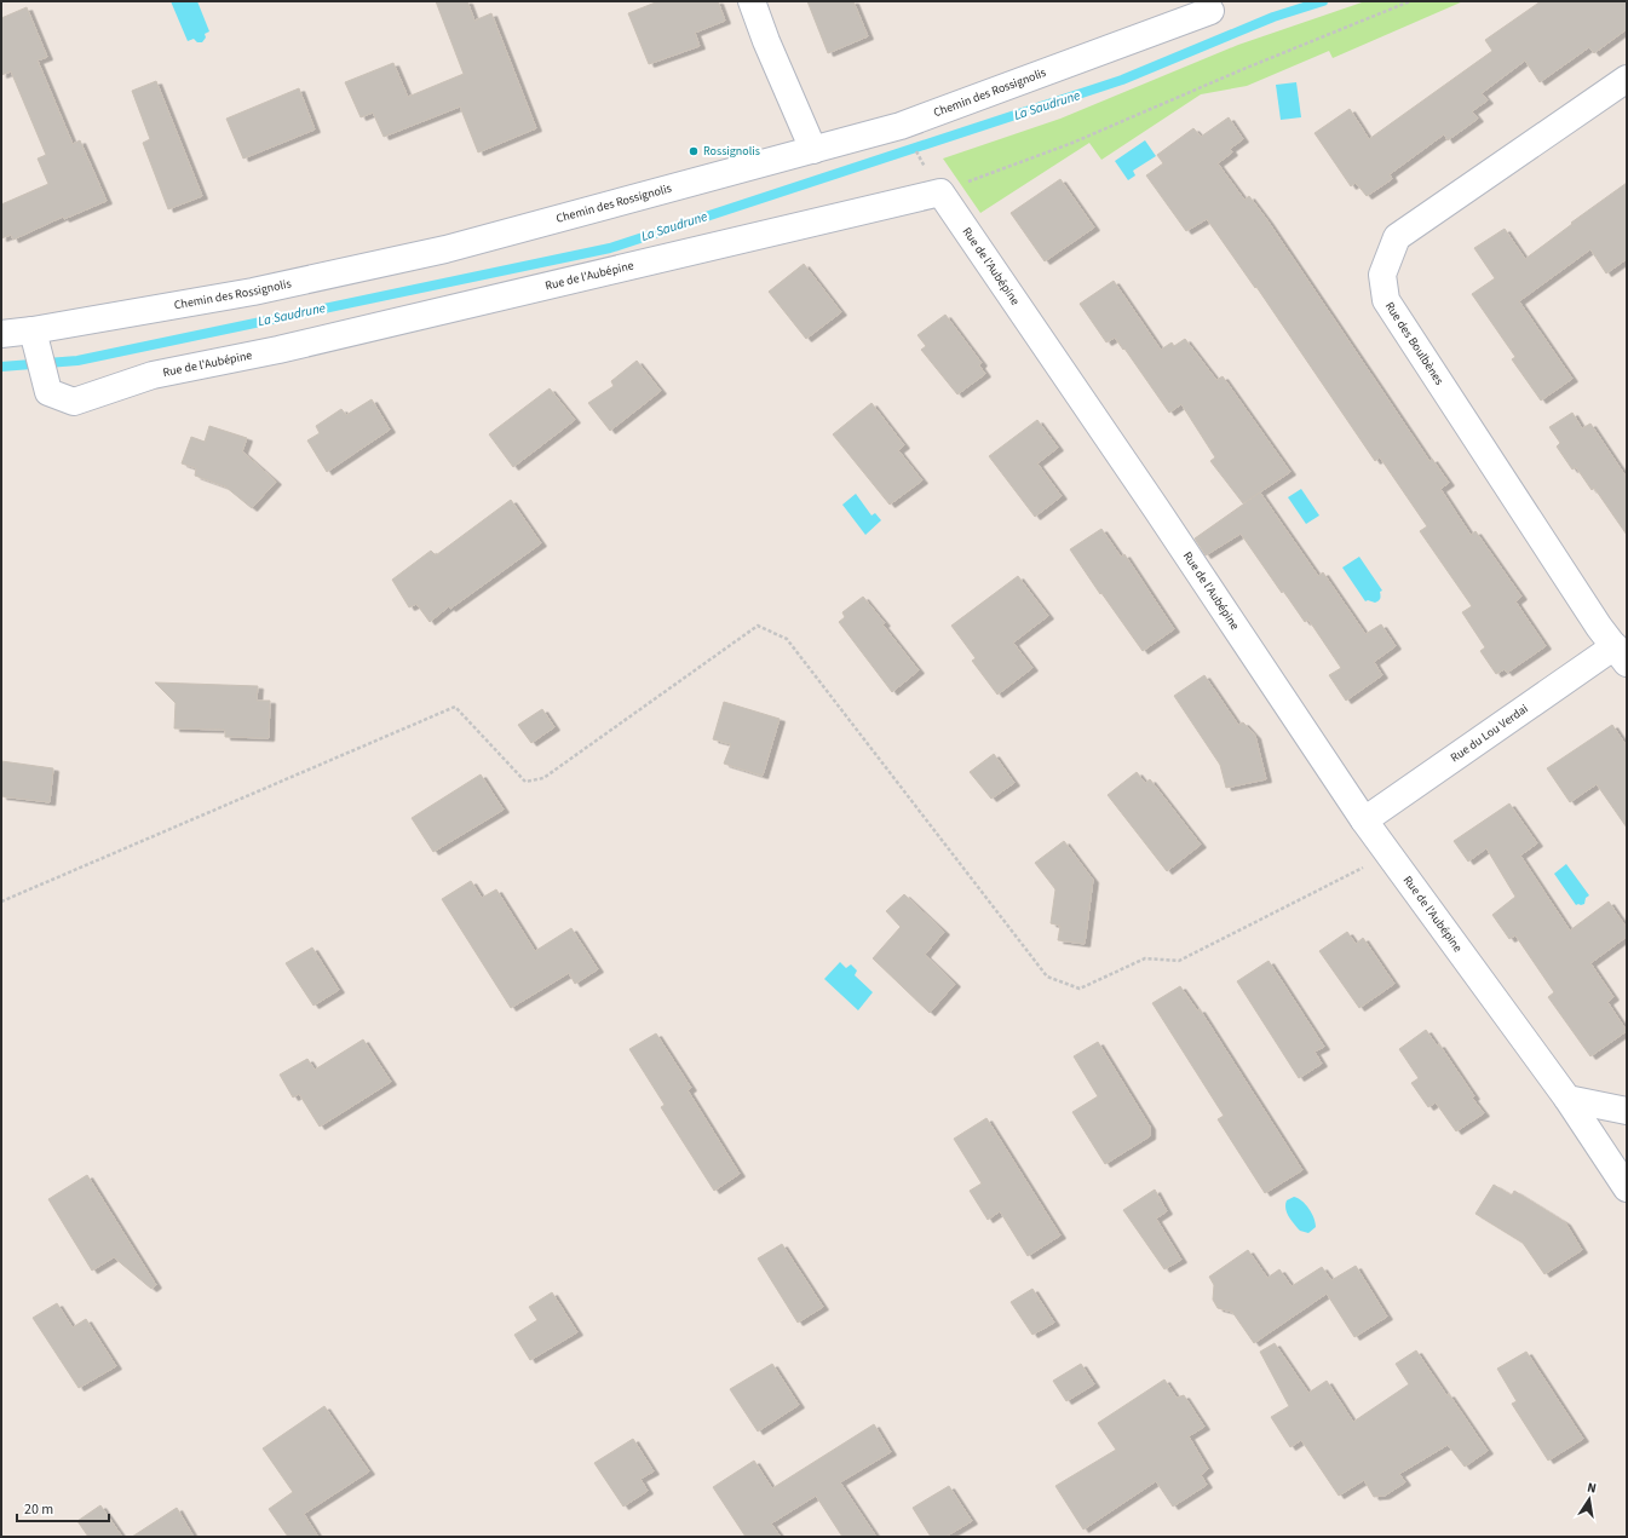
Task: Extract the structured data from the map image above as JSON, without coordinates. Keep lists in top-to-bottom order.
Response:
{
  "streets": {
    "street": [
      "Chemin des Rossignolis",
      "Rue de l'Aubépine",
      "Rue des Boulbènes",
      "Rue du Lou Verdai"
    ]
  },
  "crossings": [
    ["Chemin des Rossignolis", "Rue de l'Aubépine"],
    ["Rue de l'Aubépine", "Rue du Lou Verdai"],
    ["Rue des Boulbènes", "Rue du Lou Verdai"]
  ],
  "water": ["La Saudrune"],
  "places": ["Rossignolis"],
  "scale_bar": "20 m",
  "north": "top"
}
